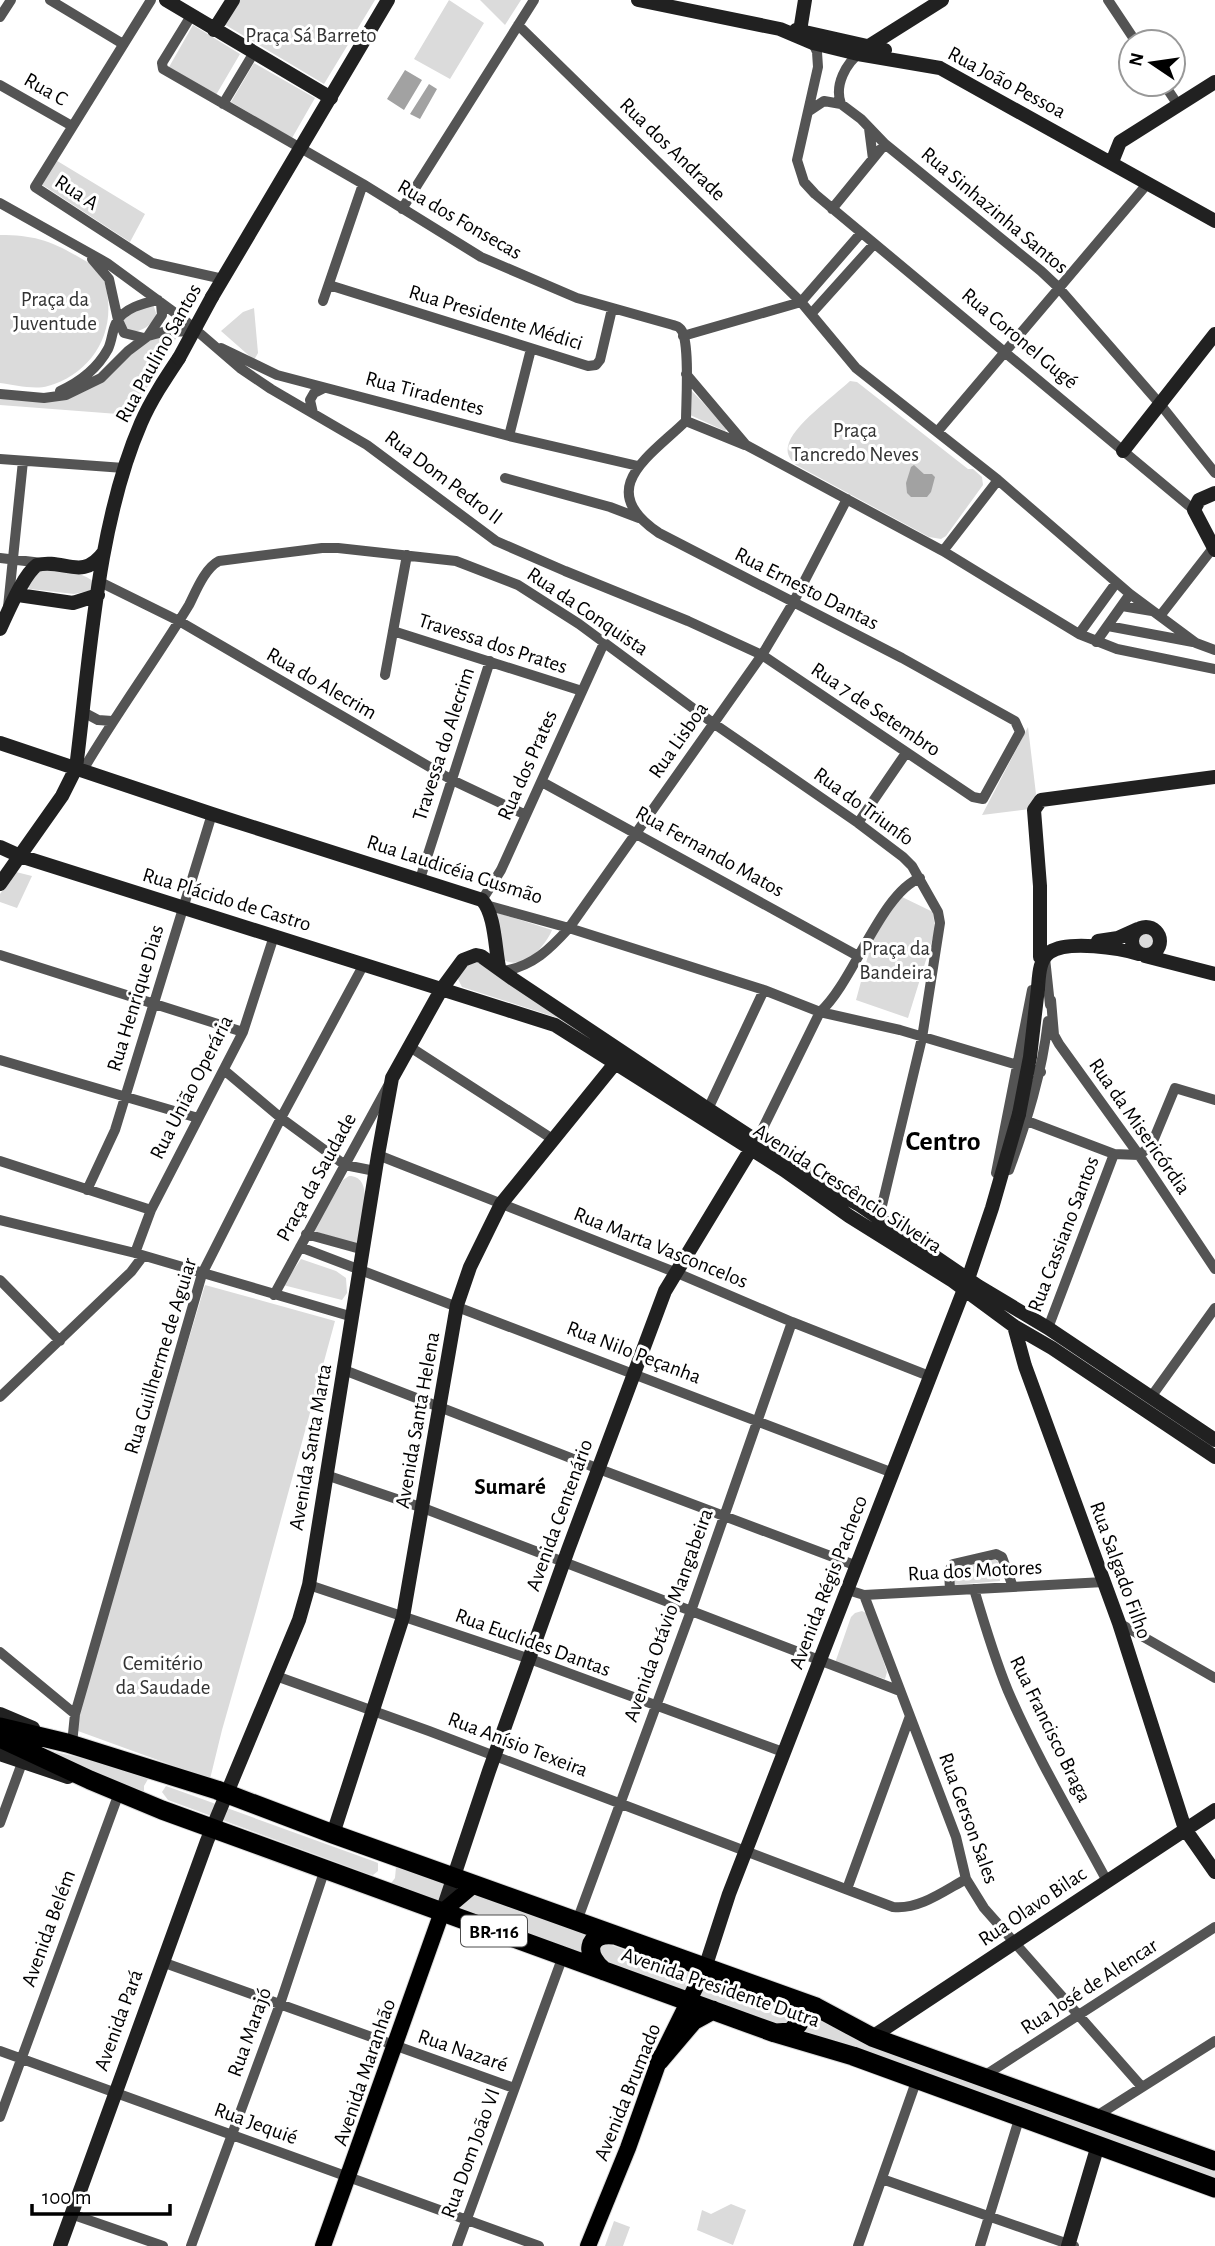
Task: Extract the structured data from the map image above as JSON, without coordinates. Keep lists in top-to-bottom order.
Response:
{
  "streets": {
    "highway": ["BR-116", "Avenida Presidente Dutra"],
    "main road": ["Avenida Maranhão", "Avenida Brumado"],
    "street": [
      "Rua João Pessoa",
      "Rua C",
      "Rua dos Andrade",
      "Rua A",
      "Rua Sinhazinha Santos",
      "Rua dos Fonsecas",
      "Rua Presidente Médici",
      "Rua Coronel Gugé",
      "Rua Paulino Santos",
      "Rua Tiradentes",
      "Rua Dom Pedro II",
      "Rua Ernesto Dantas",
      "Rua da Conquista",
      "Travessa dos Prates",
      "Rua do Alecrim",
      "Rua 7 de Setembro",
      "Rua Lisboa",
      "Travessa do Alecrim",
      "Rua dos Prates",
      "Rua do Triunfo",
      "Rua Fernando Matos",
      "Rua Laudicéia Gusmão",
      "Rua Plácido de Castro",
      "Rua Henrique Dias",
      "Rua União Operária",
      "Rua da Misericórdia",
      "Praça da Saudade",
      "Avenida Crescêncio Silveira",
      "Rua Cassiano Santos",
      "Rua Marta Vasconcelos",
      "Rua Nilo Peçanha",
      "Rua Guilherme de Aguiar",
      "Avenida Santa Helena",
      "Avenida Santa Marta",
      "Avenida Centenário",
      "Rua dos Motores",
      "Rua Salgado Filho",
      "Avenida Régis Pacheco",
      "Avenida Otávio Mangabeira",
      "Rua Euclides Dantas",
      "Rua Francisco Braga",
      "Rua Anísio Texeira",
      "Rua Gerson Sales",
      "Rua Olavo Bilac",
      "Avenida Belém",
      "Rua José de Alencar",
      "Avenida Pará",
      "Rua Marajó",
      "Rua Nazaré",
      "Rua Jequié",
      "Rua Dom João VI"
    ]
  },
  "crossings": [
    ["Rua C", "Rua A"],
    ["Rua A", "Rua Paulino Santos"],
    ["Rua Sinhazinha Santos", "Rua Coronel Gugé"],
    ["Rua dos Fonsecas", "Rua Presidente Médici"],
    ["Rua dos Fonsecas", "Rua Paulino Santos"],
    ["Rua Paulino Santos", "Rua da Conquista"],
    ["Rua Paulino Santos", "Rua do Alecrim"],
    ["Rua Paulino Santos", "Rua Laudicéia Gusmão"],
    ["Rua Tiradentes", "Rua Dom Pedro II"],
    ["Rua Dom Pedro II", "Rua 7 de Setembro"],
    ["Rua Dom Pedro II", "Rua Lisboa"],
    ["Rua Ernesto Dantas", "Rua 7 de Setembro"],
    ["Rua Ernesto Dantas", "Rua Lisboa"],
    ["Rua da Conquista", "Travessa dos Prates"],
    ["Rua da Conquista", "Rua do Alecrim"],
    ["Rua da Conquista", "Rua Lisboa"],
    ["Rua da Conquista", "Rua dos Prates"],
    ["Rua da Conquista", "Rua do Triunfo"],
    ["Rua da Conquista", "Rua Laudicéia Gusmão"],
    ["Travessa dos Prates", "Travessa do Alecrim"],
    ["Travessa dos Prates", "Rua dos Prates"],
    ["Rua do Alecrim", "Travessa do Alecrim"],
    ["Rua do Alecrim", "Rua dos Prates"],
    ["Rua 7 de Setembro", "Rua Lisboa"],
    ["Rua Lisboa", "Rua do Triunfo"],
    ["Rua Lisboa", "Rua Fernando Matos"],
    ["Rua Lisboa", "Rua Laudicéia Gusmão"],
    ["Rua Lisboa", "Avenida Crescêncio Silveira"],
    ["Travessa do Alecrim", "Rua Laudicéia Gusmão"],
    ["Rua dos Prates", "Rua Fernando Matos"],
    ["Rua dos Prates", "Rua Laudicéia Gusmão"],
    ["Rua do Triunfo", "Rua Laudicéia Gusmão"],
    ["Rua do Triunfo", "Avenida Crescêncio Silveira"],
    ["Rua Laudicéia Gusmão", "Rua Henrique Dias"],
    ["Rua Plácido de Castro", "Rua Henrique Dias"],
    ["Rua Plácido de Castro", "Rua União Operária"],
    ["Rua Plácido de Castro", "Avenida Crescêncio Silveira"],
    ["Rua Plácido de Castro", "Rua Guilherme de Aguiar"],
    ["Rua Plácido de Castro", "Avenida Santa Marta"],
    ["Rua da Misericórdia", "Avenida Régis Pacheco"],
    ["Praça da Saudade", "Rua Nilo Peçanha"],
    ["Praça da Saudade", "Avenida Santa Marta"],
    ["Avenida Crescêncio Silveira", "Rua Cassiano Santos"],
    ["Avenida Crescêncio Silveira", "Avenida Santa Helena"],
    ["Avenida Crescêncio Silveira", "Avenida Santa Marta"],
    ["Avenida Crescêncio Silveira", "Avenida Centenário"],
    ["Avenida Crescêncio Silveira", "Rua Salgado Filho"],
    ["Avenida Crescêncio Silveira", "Avenida Régis Pacheco"],
    ["Rua Marta Vasconcelos", "Avenida Santa Helena"],
    ["Rua Marta Vasconcelos", "Avenida Santa Marta"],
    ["Rua Marta Vasconcelos", "Avenida Centenário"],
    ["Rua Marta Vasconcelos", "Avenida Régis Pacheco"],
    ["Rua Marta Vasconcelos", "Avenida Otávio Mangabeira"],
    ["Rua Nilo Peçanha", "Avenida Santa Helena"],
    ["Rua Nilo Peçanha", "Avenida Santa Marta"],
    ["Rua Nilo Peçanha", "Avenida Centenário"],
    ["Rua Nilo Peçanha", "Avenida Régis Pacheco"],
    ["Rua Nilo Peçanha", "Avenida Otávio Mangabeira"],
    ["Rua Guilherme de Aguiar", "BR-116"],
    ["Avenida Santa Helena", "Rua Euclides Dantas"],
    ["Avenida Santa Helena", "Rua Anísio Texeira"],
    ["Avenida Santa Helena", "Avenida Presidente Dutra"],
    ["Avenida Santa Marta", "Rua Euclides Dantas"],
    ["Avenida Santa Marta", "Rua Anísio Texeira"],
    ["Avenida Santa Marta", "BR-116"],
    ["Avenida Santa Marta", "Avenida Presidente Dutra"],
    ["Avenida Santa Marta", "Avenida Pará"],
    ["Avenida Centenário", "Rua Euclides Dantas"],
    ["Avenida Centenário", "Rua Anísio Texeira"],
    ["Avenida Centenário", "Avenida Presidente Dutra"],
    ["Avenida Centenário", "Avenida Maranhão"],
    ["Rua dos Motores", "Rua Salgado Filho"],
    ["Rua dos Motores", "Avenida Régis Pacheco"],
    ["Rua dos Motores", "Rua Francisco Braga"],
    ["Rua dos Motores", "Rua Gerson Sales"],
    ["Rua Salgado Filho", "Rua Olavo Bilac"],
    ["Avenida Régis Pacheco", "Rua Euclides Dantas"],
    ["Avenida Régis Pacheco", "Rua Anísio Texeira"],
    ["Avenida Régis Pacheco", "Avenida Presidente Dutra"],
    ["Avenida Régis Pacheco", "Avenida Brumado"],
    ["Avenida Otávio Mangabeira", "Rua Euclides Dantas"],
    ["Avenida Otávio Mangabeira", "Rua Anísio Texeira"],
    ["Avenida Otávio Mangabeira", "Avenida Presidente Dutra"],
    ["Rua Francisco Braga", "Rua Olavo Bilac"],
    ["Rua Anísio Texeira", "Rua Gerson Sales"],
    ["Rua Gerson Sales", "Rua Olavo Bilac"],
    ["Rua Gerson Sales", "Rua José de Alencar"],
    ["Rua Olavo Bilac", "Avenida Presidente Dutra"],
    ["Avenida Belém", "BR-116"],
    ["Avenida Belém", "Rua Jequié"],
    ["BR-116", "Avenida Presidente Dutra"],
    ["BR-116", "Avenida Pará"],
    ["Rua José de Alencar", "Avenida Presidente Dutra"],
    ["Avenida Presidente Dutra", "Avenida Pará"],
    ["Avenida Presidente Dutra", "Rua Marajó"],
    ["Avenida Presidente Dutra", "Avenida Maranhão"],
    ["Avenida Presidente Dutra", "Avenida Brumado"],
    ["Avenida Presidente Dutra", "Rua Dom João VI"],
    ["Avenida Pará", "Rua Nazaré"],
    ["Avenida Pará", "Rua Jequié"],
    ["Rua Marajó", "Rua Nazaré"],
    ["Rua Marajó", "Rua Jequié"],
    ["Rua Nazaré", "Avenida Maranhão"],
    ["Rua Nazaré", "Rua Dom João VI"],
    ["Avenida Maranhão", "Rua Jequié"],
    ["Rua Jequié", "Rua Dom João VI"]
  ],
  "districts": ["Centro", "Sumaré"],
  "parks": [
    "Praça Sá Barreto",
    "Praça da Juventude",
    "Praça Tancredo Neves",
    "Praça da Bandeira",
    "Cemitério da Saudade"
  ],
  "scale_bar": "100 m",
  "north": "left"
}
